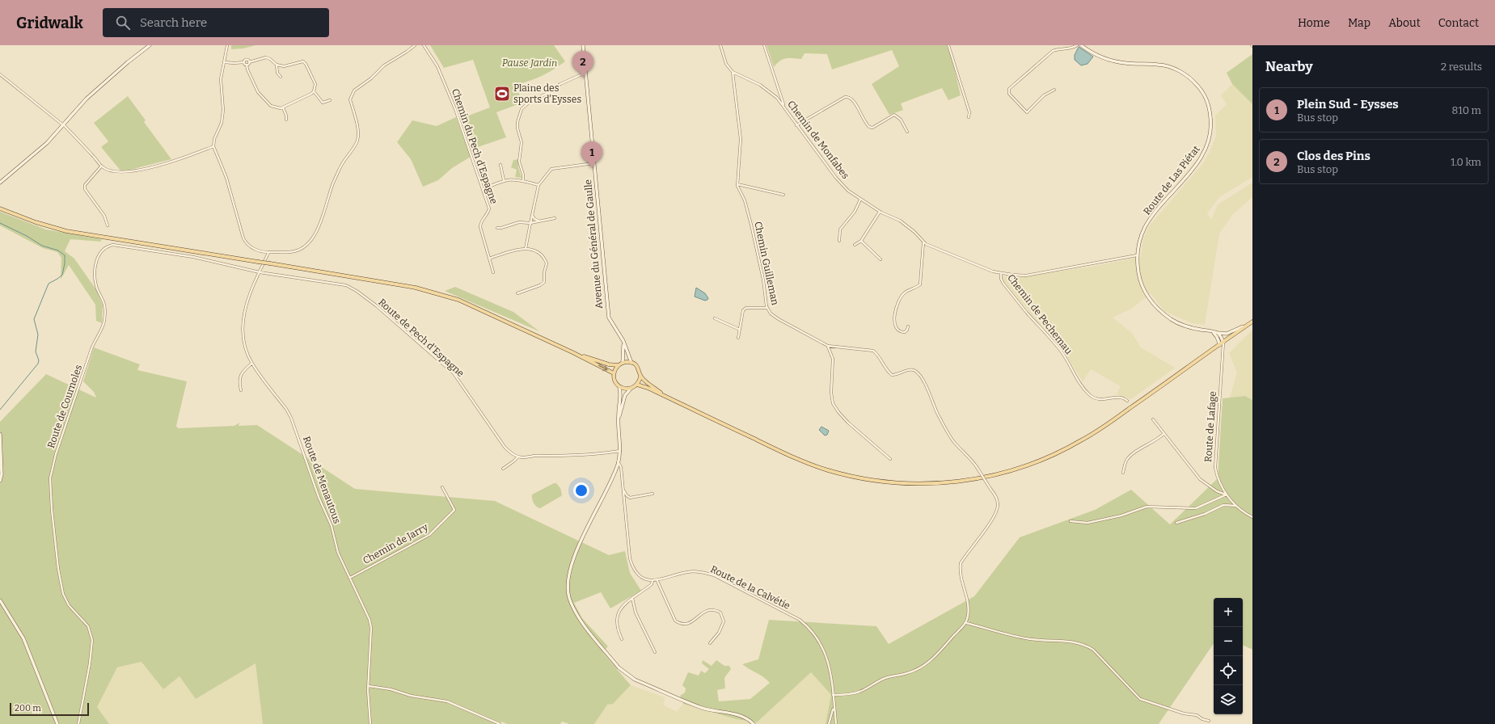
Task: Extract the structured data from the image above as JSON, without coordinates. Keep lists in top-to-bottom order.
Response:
{
  "streets": {
    "main road": ["Route de Las Piétat", "Avenue du Général de Gaulle"],
    "street": [
      "Chemin de Monfabes",
      "Chemin du Pech d'Espagne",
      "Chemin Guilleman",
      "Chemin de Pechemau",
      "Route de Pech d'Espagne",
      "Route de Cournoles",
      "Route de Lafage",
      "Route de Menautous",
      "Chemin de Jarry",
      "Route de la Calvétie"
    ]
  },
  "crossings": [
    ["Chemin de Monfabes", "Chemin Guilleman"],
    ["Chemin de Monfabes", "Chemin de Pechemau"],
    ["Route de Las Piétat", "Chemin de Pechemau"],
    ["Route de Pech d'Espagne", "Route de Cournoles"],
    ["Route de Pech d'Espagne", "Route de Menautous"],
    ["Route de Cournoles", "Route de Menautous"],
    ["Route de Menautous", "Chemin de Jarry"]
  ],
  "parks": ["Pause Jardin"],
  "places": {
    "sports": ["Plaine des sports d'Eysses"]
  },
  "scale_bar": "200 m",
  "page": {
    "header": "Gridwalk",
    "search": "Search here",
    "nav": [
      "Home",
      "Map",
      "About",
      "Contact"
    ],
    "heading": ["Nearby", "2 results"],
    "pins": ["2", "1"],
    "list": [
      {
        "mark": "1",
        "name": "Plein Sud - Eysses",
        "note": "Bus stop",
        "value": "810 m"
      },
      {
        "mark": "2",
        "name": "Clos des Pins",
        "note": "Bus stop",
        "value": "1.0 km"
      }
    ],
    "map_buttons": ["+", "−"],
    "scale": "200 m"
  }
}
